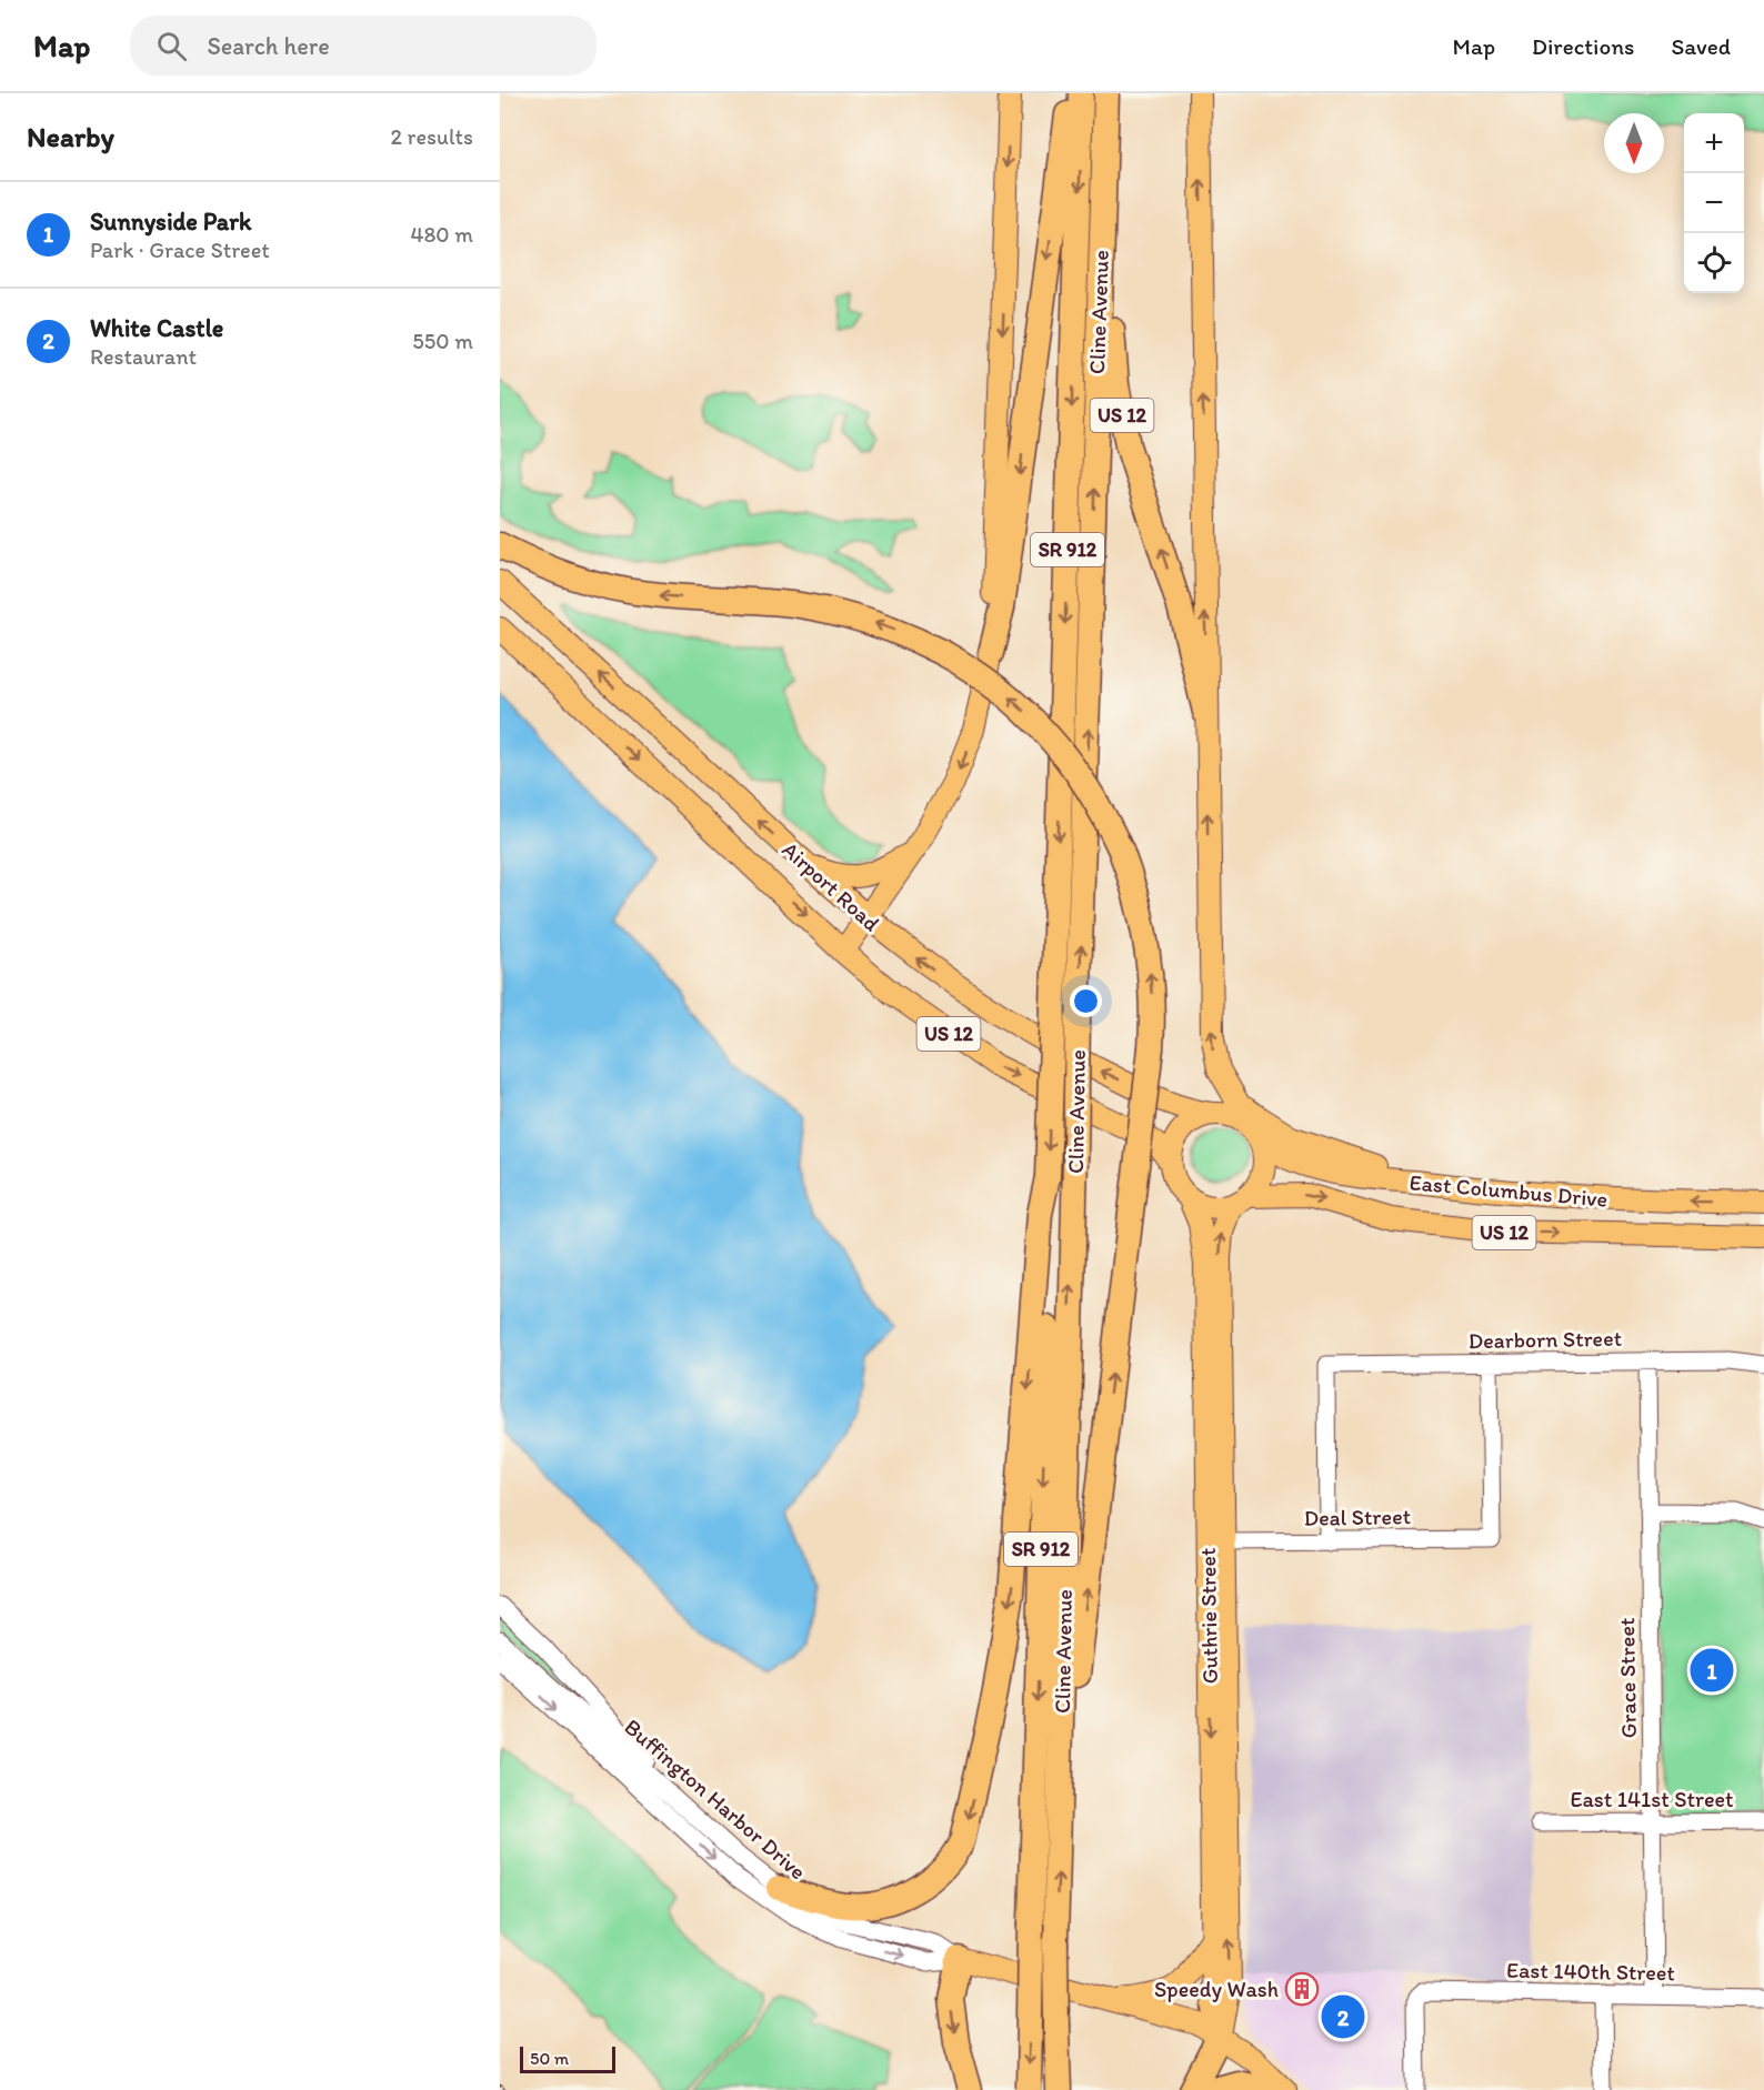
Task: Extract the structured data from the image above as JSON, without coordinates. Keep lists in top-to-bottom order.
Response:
{
  "streets": {
    "highway": ["Cline Avenue", "US 12", "SR 912"],
    "main road": ["Airport Road", "East Columbus Drive", "Guthrie Street"],
    "street": [
      "Dearborn Street",
      "Deal Street",
      "Grace Street",
      "Buffington Harbor Drive",
      "East 141st Street",
      "East 140th Street"
    ]
  },
  "crossings": [
    ["Cline Avenue", "US 12"],
    ["US 12", "Airport Road"],
    ["US 12", "East Columbus Drive"],
    ["US 12", "Guthrie Street"],
    ["Airport Road", "East Columbus Drive"],
    ["Airport Road", "Guthrie Street"],
    ["East Columbus Drive", "Guthrie Street"],
    ["Dearborn Street", "Deal Street"],
    ["Dearborn Street", "Grace Street"],
    ["Deal Street", "Guthrie Street"],
    ["Grace Street", "East 141st Street"],
    ["Grace Street", "East 140th Street"]
  ],
  "places": {
    "building": ["Speedy Wash"]
  },
  "scale_bar": "50 m",
  "north": "bottom",
  "page": {
    "header": "Map",
    "search": "Search here",
    "nav": ["Map", "Directions", "Saved"],
    "heading": ["Nearby", "2 results"],
    "map_buttons": ["+", "−"],
    "list": [
      {
        "mark": "1",
        "name": "Sunnyside Park",
        "note": "Park · Grace Street",
        "value": "480 m"
      },
      {
        "mark": "2",
        "name": "White Castle",
        "note": "Restaurant",
        "value": "550 m"
      }
    ],
    "pins": ["1", "2"],
    "scale": "50 m"
  }
}
